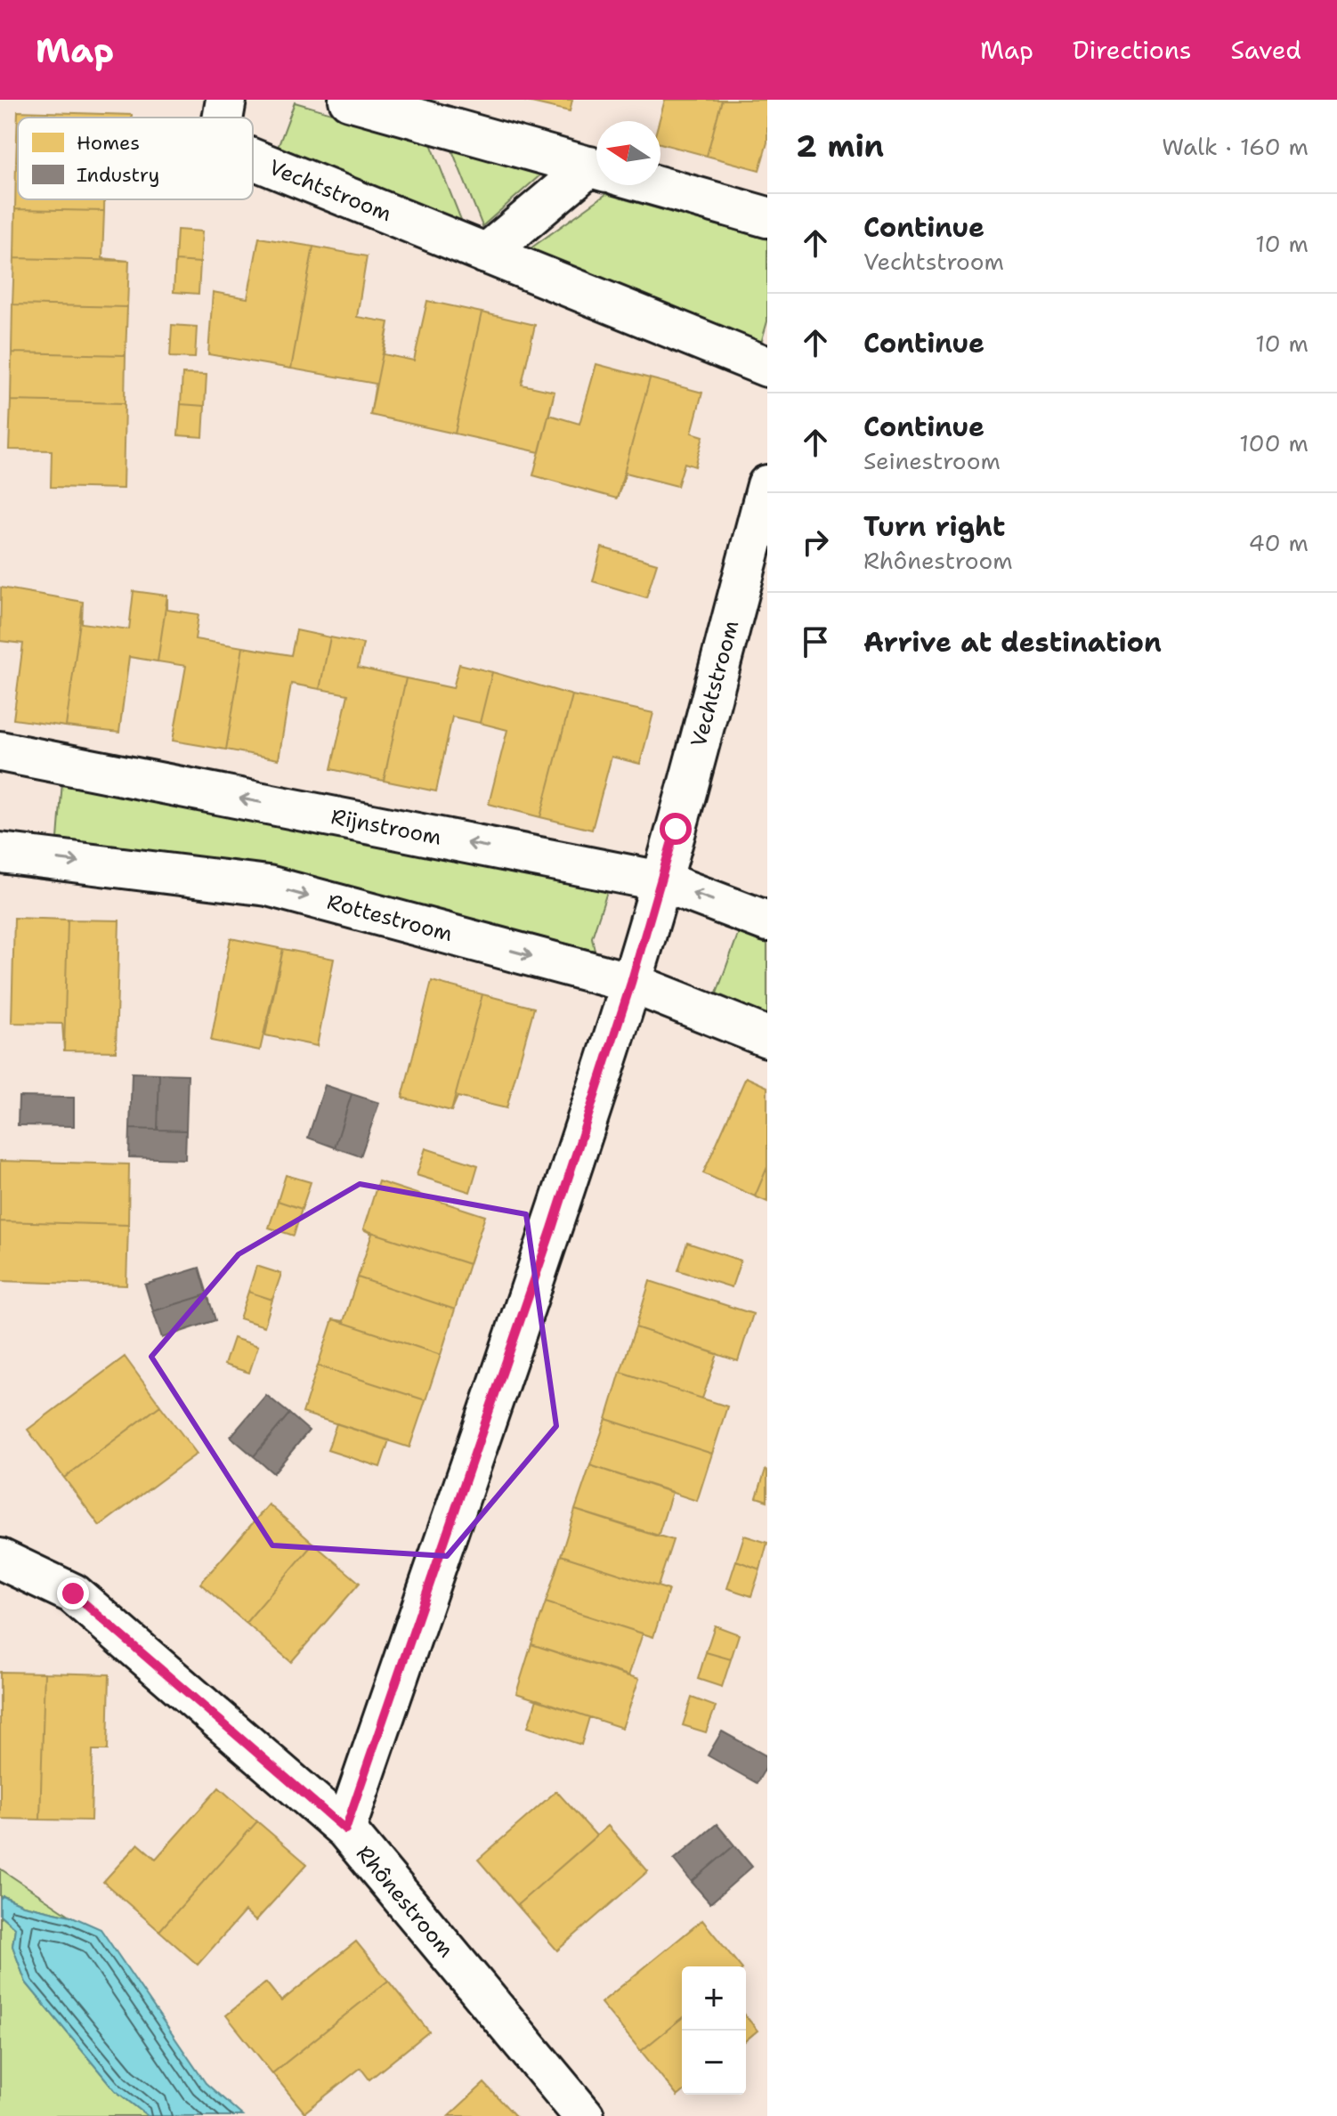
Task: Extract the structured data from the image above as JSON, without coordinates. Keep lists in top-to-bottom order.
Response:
{
  "streets": {
    "street": [
      "Vechtstroom",
      "Rijnstroom",
      "Rottestroom",
      "Rhônestroom"
    ]
  },
  "crossings": [
    ["Vechtstroom", "Rijnstroom"],
    ["Vechtstroom", "Rottestroom"],
    ["Vechtstroom", "Rhônestroom"]
  ],
  "one_way": ["Rijnstroom", "Rottestroom"],
  "legend": ["Homes", "Industry"],
  "north": "left",
  "page": {
    "header": "Map",
    "nav": ["Map", "Directions", "Saved"],
    "heading": ["2 min", "Walk · 160 m"],
    "list": [
      ["Continue", "Vechtstroom", "10 m"],
      ["Continue", "10 m"],
      ["Continue", "Seinestroom", "100 m"],
      ["Turn right", "Rhônestroom", "40 m"],
      "Arrive at destination"
    ],
    "map_buttons": ["+", "−"]
  }
}
